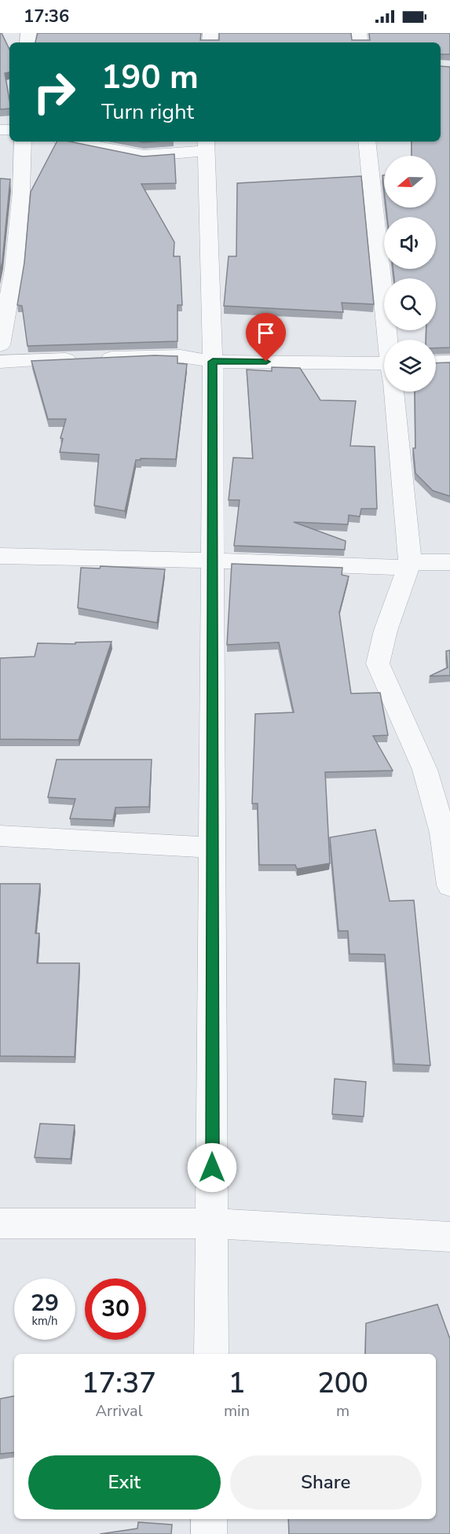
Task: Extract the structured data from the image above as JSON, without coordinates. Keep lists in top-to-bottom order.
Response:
{
  "north": "left",
  "page": {
    "status": "17:36",
    "turn": ["190 m", "Turn right"],
    "speed": "29 km/h",
    "limit": "30",
    "eta": [
      "17:37",
      "Arrival",
      "1",
      "min",
      "200",
      "m"
    ],
    "buttons": ["Exit", "Share"]
  }
}
